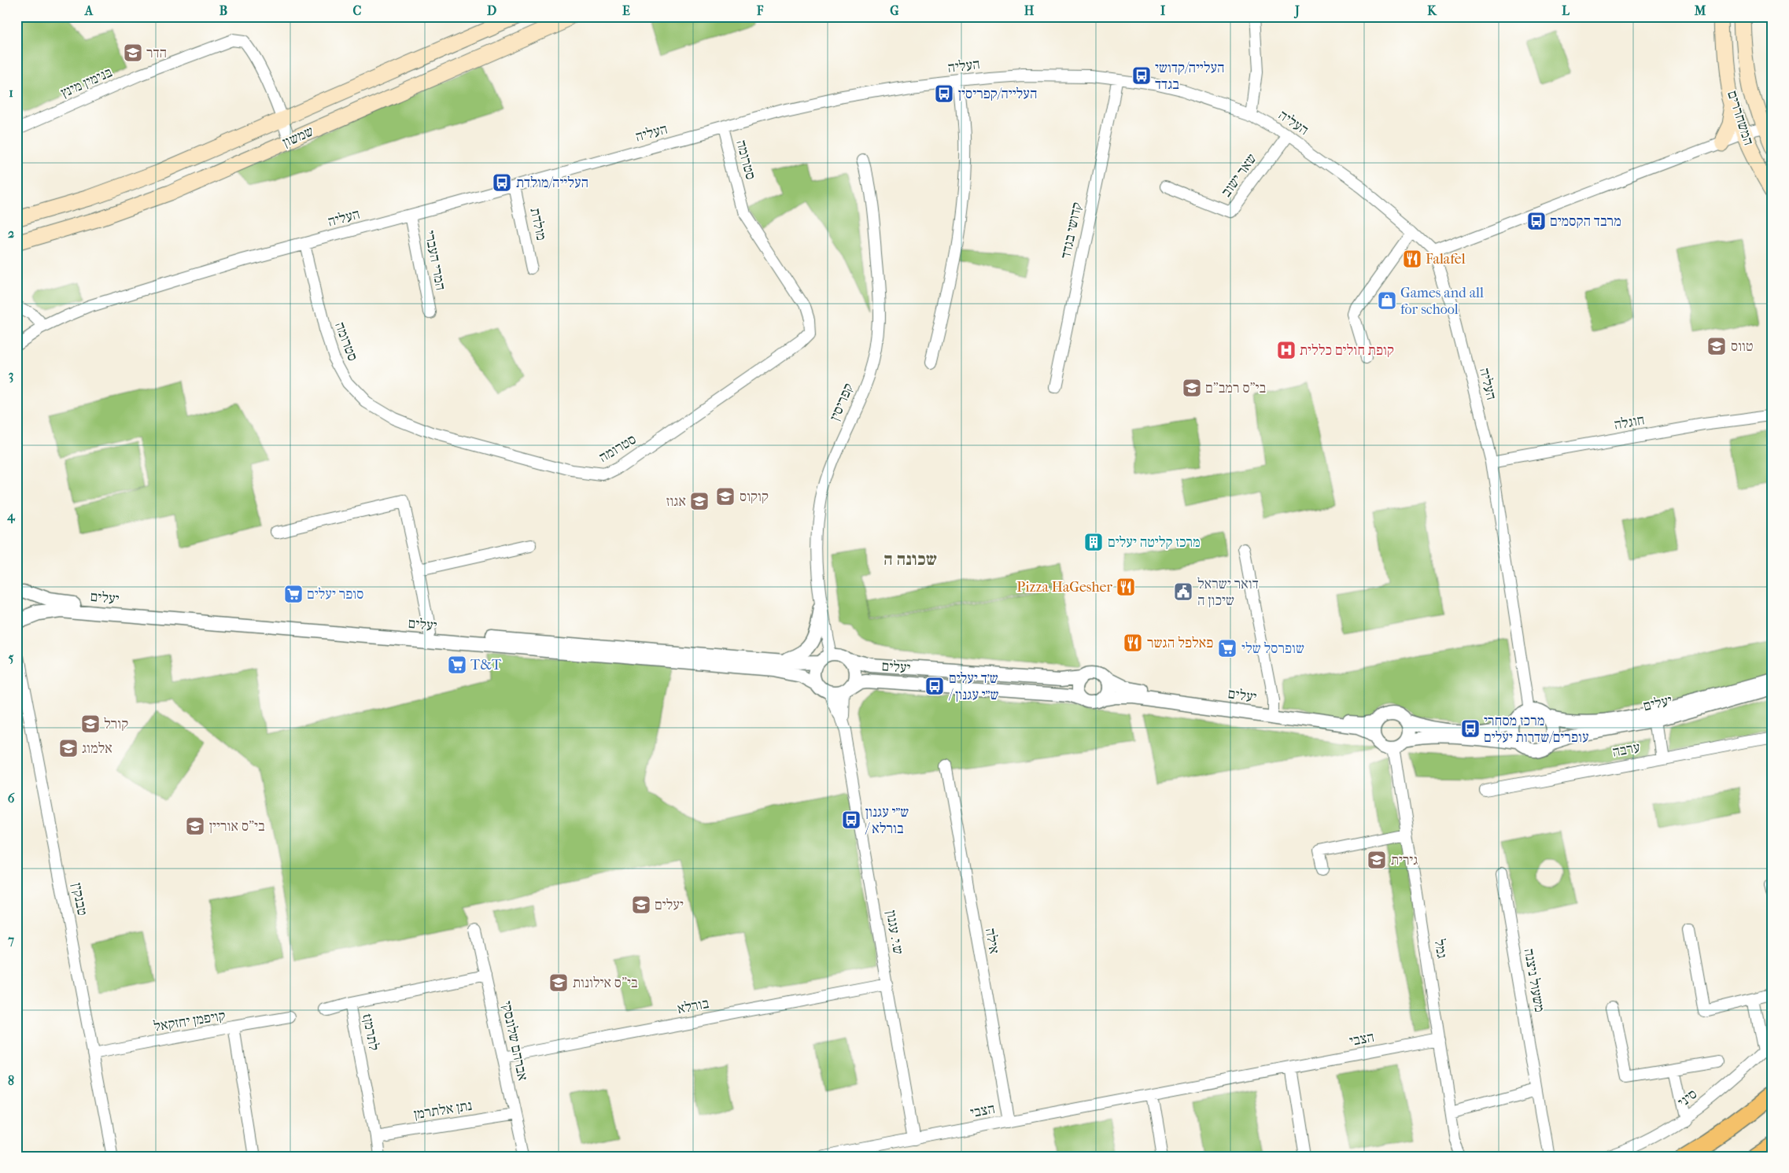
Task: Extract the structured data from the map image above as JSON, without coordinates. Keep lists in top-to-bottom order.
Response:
{
  "streets": {
    "main road": ["המשחררים", "שמשון"],
    "street": [
      "העליה",
      "בנימין מינץ",
      "סטרומה",
      "שאר ישוב",
      "מולדת",
      "קדושי בגדד",
      "המרי העברי",
      "קפריסין",
      "חוגלה",
      "יעלים",
      "ערבה",
      "טבנקין",
      "ש.י. עגנון",
      "אילה",
      "גמל",
      "משעול ניצנה",
      "בורלא",
      "קויפמן יחזקאל",
      "tלתרמן",
      "הצבי",
      "אברהם שלונסקי",
      "סיני",
      "נתן אלתרמן"
    ]
  },
  "crossings": [
    ["העליה", "סטרומה"],
    ["העליה", "שאר ישוב"],
    ["העליה", "מולדת"],
    ["העליה", "קדושי בגדד"],
    ["העליה", "המרי העברי"],
    ["העליה", "חוגלה"],
    ["העליה", "יעלים"],
    ["בנימין מינץ", "שמשון"],
    ["קפריסין", "יעלים"],
    ["קפריסין", "ש.י. עגנון"],
    ["יעלים", "ש.י. עגנון"],
    ["יעלים", "גמל"],
    ["טבנקין", "קויפמן יחזקאל"],
    ["ש.י. עגנון", "בורלא"],
    ["ש.י. עגנון", "הצבי"],
    ["אילה", "הצבי"],
    ["גמל", "הצבי"],
    ["בורלא", "אברהם שלונסקי"],
    ["tלתרמן", "אברהם שלונסקי"],
    ["tלתרמן", "נתן אלתרמן"],
    ["אברהם שלונסקי", "נתן אלתרמן"]
  ],
  "districts": ["שכונה ה"],
  "places": {
    "school or university": [
      "הדר",
      "טווס",
      "בי\"ס רמב\"ם",
      "קוקוס",
      "אגוז",
      "קורל",
      "אלמוג",
      "בי\"ס אוריין",
      "גירית",
      "יעלים",
      "בי\"ס אילונות"
    ],
    "bus stop": [
      "העלייה/קדושי בגדד",
      "העלייה/קפריסין",
      "העלייה/מולדת",
      "מרבד הקסמים",
      "ש׳ד יעלים / ש״י עגנון",
      "מרכז מסחרי עופרים/שדרות יעלים",
      "ש״י עגנון / בורלא"
    ],
    "restaurant": ["Falafel", "Pizza HaGesher", "פאלפל הגשר"],
    "shop": ["Games and all for school"],
    "hospital": ["קופת חולים כללית"],
    "building": ["מרכז קליטה יעלים"],
    "public building": ["דואר ישראל שיכון ה"],
    "supermarket": ["סופר יעלים", "שופרסל שלי", "T&T"]
  },
  "grid": {
    "columns": [
      "A",
      "B",
      "C",
      "D",
      "E",
      "F",
      "G",
      "H",
      "I",
      "J",
      "K",
      "L",
      "M"
    ],
    "rows": [
      "1",
      "2",
      "3",
      "4",
      "5",
      "6",
      "7",
      "8"
    ]
  }
}
